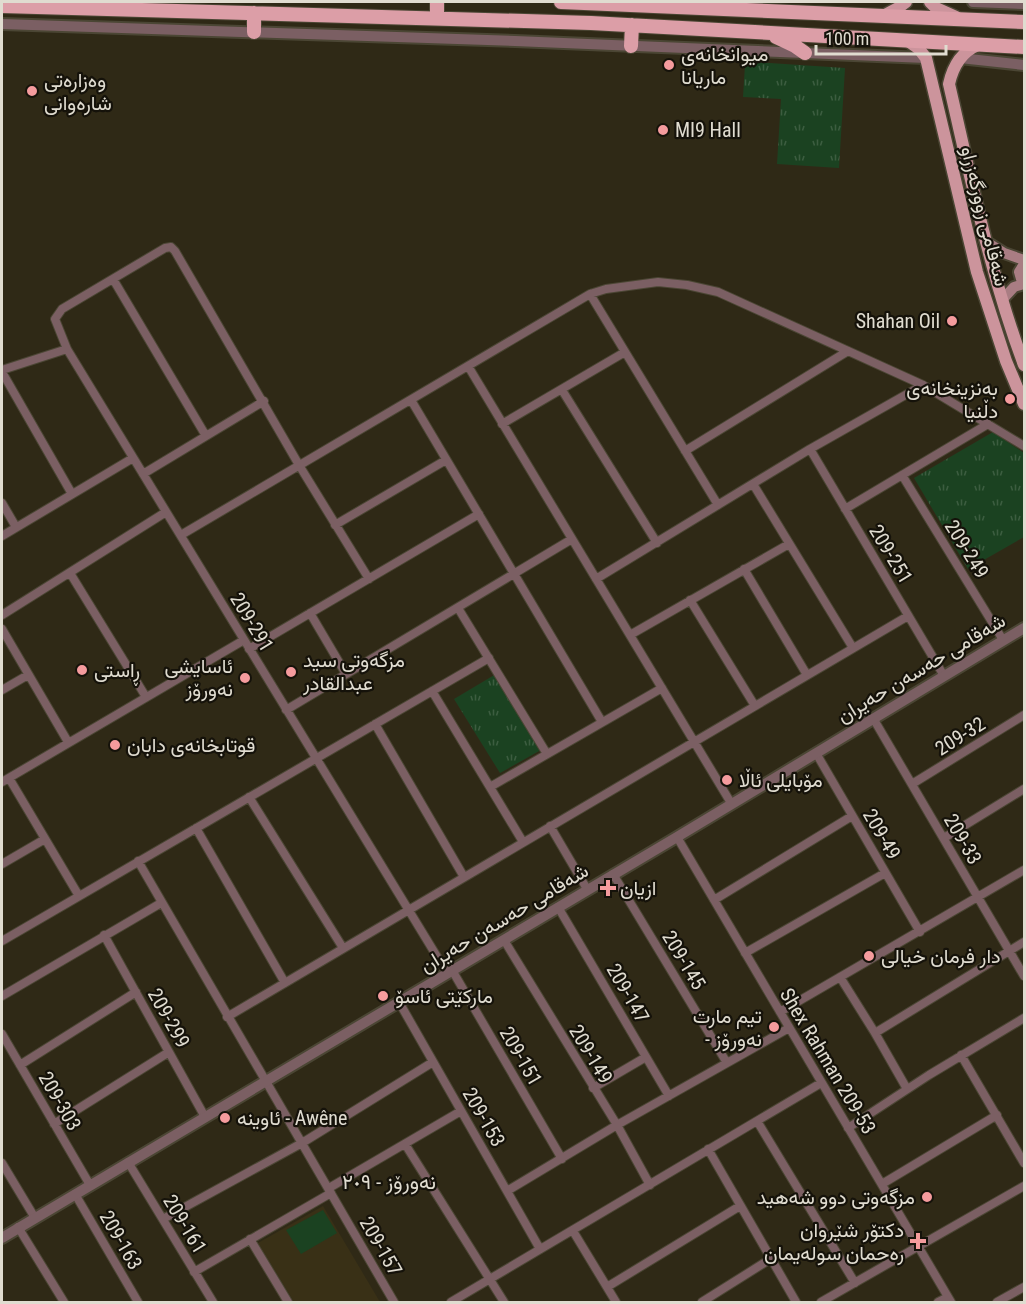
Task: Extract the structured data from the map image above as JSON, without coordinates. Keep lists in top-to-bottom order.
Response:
{
  "streets": {
    "main road": ["شەقامی زوورگەزراو"],
    "street": [
      "209-249",
      "209-251",
      "209-291",
      "شەقامی حەسەن حەیران",
      "209-32",
      "209-49",
      "209-33",
      "209-145",
      "209-147",
      "209-299",
      "209-149",
      "209-151",
      "Shex Rahman 209-53",
      "209-303",
      "209-153",
      "209-161",
      "209-163",
      "209-157"
    ]
  },
  "crossings": [
    ["209-249", "شەقامی حەسەن حەیران"],
    ["209-251", "شەقامی حەسەن حەیران"],
    ["209-291", "شەقامی حەسەن حەیران"],
    ["209-291", "209-151"],
    ["شەقامی حەسەن حەیران", "209-49"],
    ["شەقامی حەسەن حەیران", "209-33"],
    ["شەقامی حەسەن حەیران", "209-145"],
    ["شەقامی حەسەن حەیران", "209-147"],
    ["شەقامی حەسەن حەیران", "209-299"],
    ["شەقامی حەسەن حەیران", "209-149"],
    ["شەقامی حەسەن حەیران", "209-151"],
    ["شەقامی حەسەن حەیران", "Shex Rahman 209-53"],
    ["شەقامی حەسەن حەیران", "209-303"],
    ["شەقامی حەسەن حەیران", "209-153"],
    ["شەقامی حەسەن حەیران", "209-161"],
    ["شەقامی حەسەن حەیران", "209-163"],
    ["شەقامی حەسەن حەیران", "209-157"],
    ["209-32", "209-33"]
  ],
  "districts": ["نەورۆز - ٢٠٩"],
  "places": {
    "other": [
      "میوانخانەی ماریانا",
      "وەزارەتی شارەوانی",
      "MI9 Hall",
      "Shahan Oil",
      "بەنزینخانەی دڵنیا",
      "ڕاستی",
      "مزگەوتی سید عبدالقادر",
      "ئاسایشی نەورۆز",
      "قوتابخانەی دابان",
      "مۆبایلی ئاڵا",
      "دار فرمان خیالی",
      "مارکێتی ئاسۆ",
      "تیم مارت - نەورۆز",
      "ئاوینە - Awêne",
      "مزگەوتی دوو شەهید"
    ],
    "health": ["ازيان", "دکتۆر شێروان رەحمان سولەیمان"]
  },
  "scale_bar": "100 m"
}
